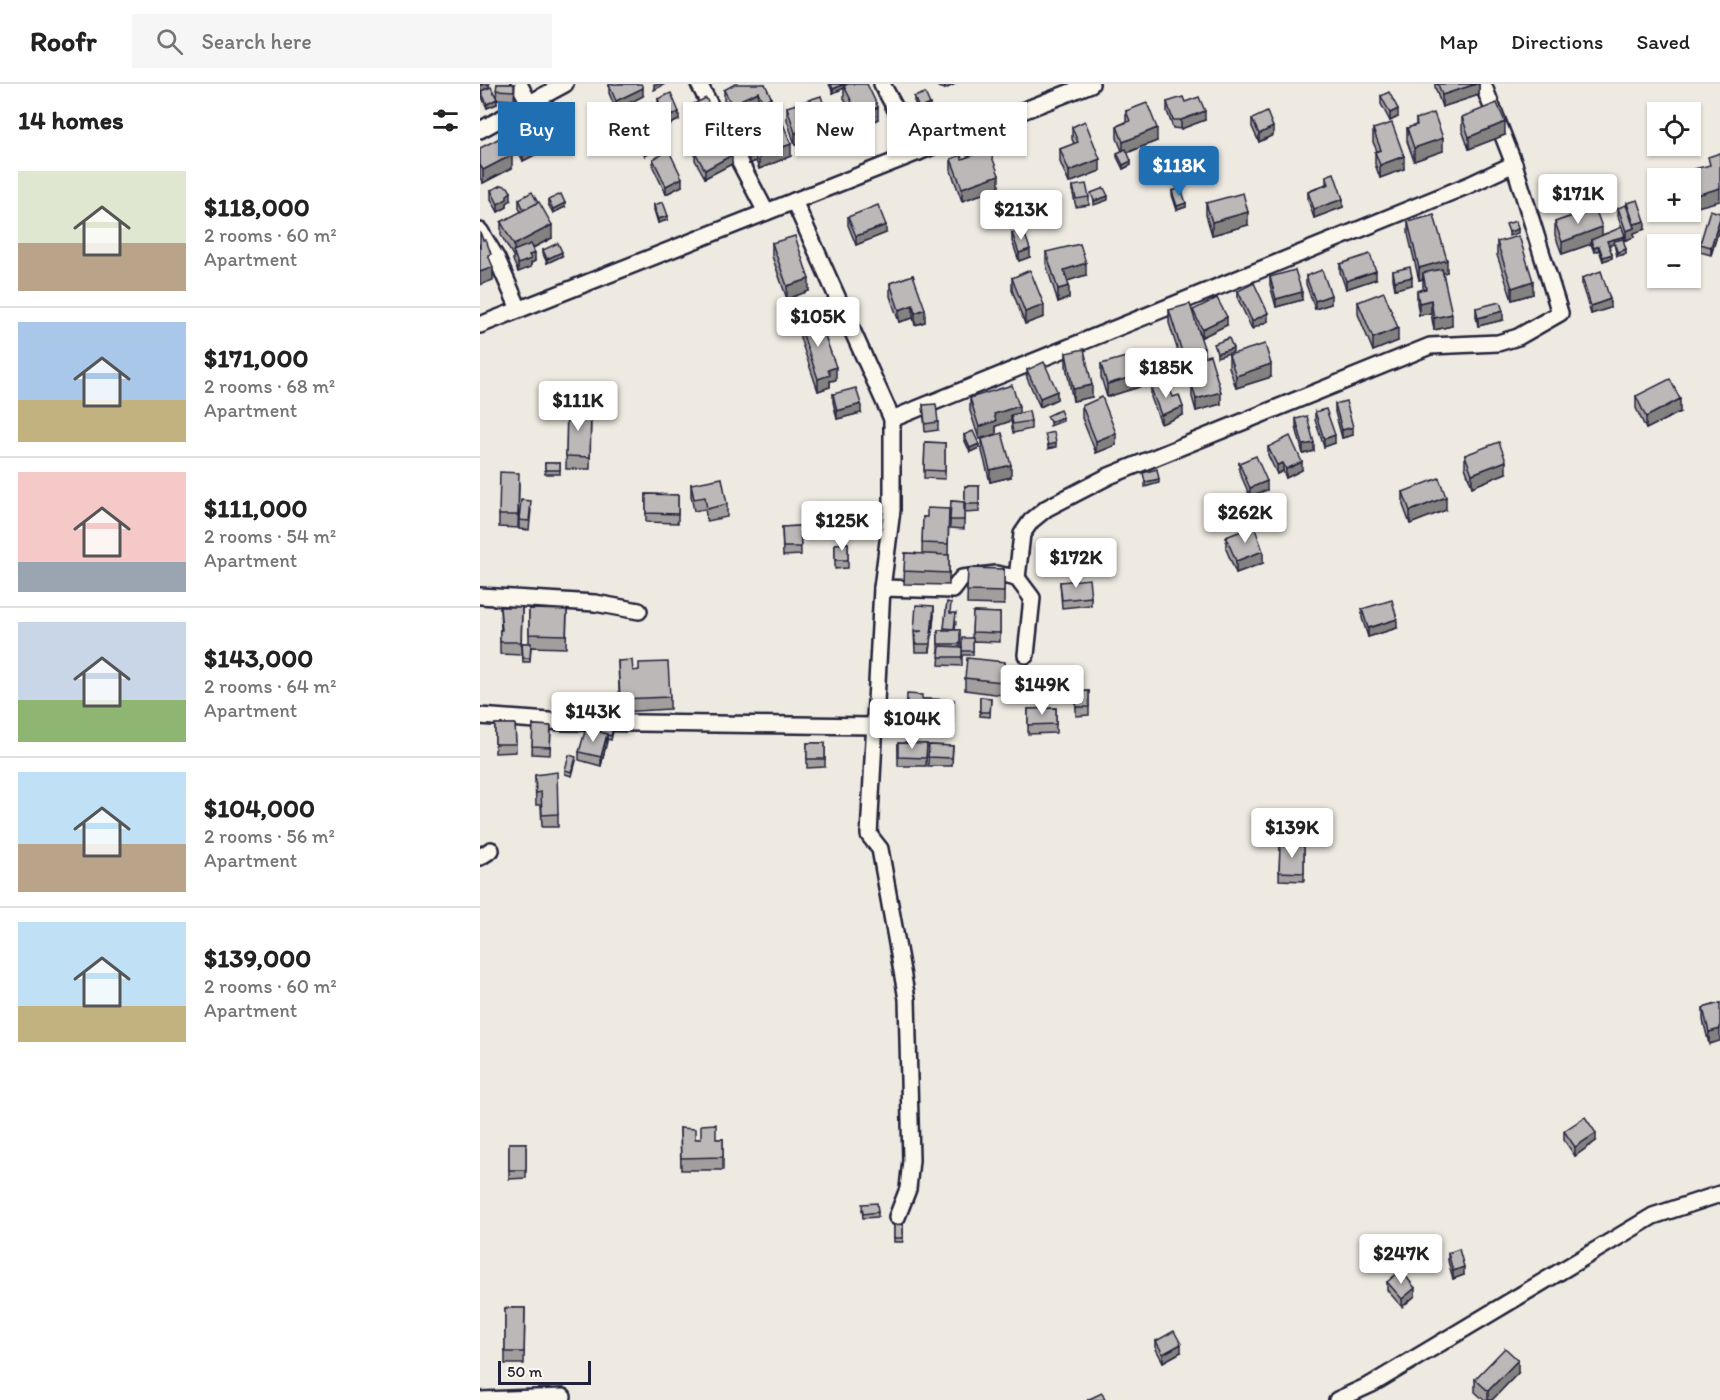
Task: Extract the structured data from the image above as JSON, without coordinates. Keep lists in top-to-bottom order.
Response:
{
  "scale_bar": "50 m",
  "page": {
    "header": "Roofr",
    "search": "Search here",
    "nav": ["Map", "Directions", "Saved"],
    "heading": "14 homes",
    "map_buttons": ["+", "−"],
    "chip": [
      "Buy",
      "Rent",
      "Filters",
      "New",
      "Apartment"
    ],
    "price": [
      "$118K",
      "$171K",
      "$213K",
      "$105K",
      "$185K",
      "$111K",
      "$262K",
      "$125K",
      "$172K",
      "$149K",
      "$143K",
      "$104K",
      "$139K",
      "$247K"
    ],
    "list": [
      {
        "name": "$118,000",
        "note": "2 rooms · 60 m² · Apartment"
      },
      {
        "name": "$171,000",
        "note": "2 rooms · 68 m² · Apartment"
      },
      {
        "name": "$111,000",
        "note": "2 rooms · 54 m² · Apartment"
      },
      {
        "name": "$143,000",
        "note": "2 rooms · 64 m² · Apartment"
      },
      {
        "name": "$104,000",
        "note": "2 rooms · 56 m² · Apartment"
      },
      {
        "name": "$139,000",
        "note": "2 rooms · 60 m² · Apartment"
      }
    ],
    "scale": "50 m"
  }
}
